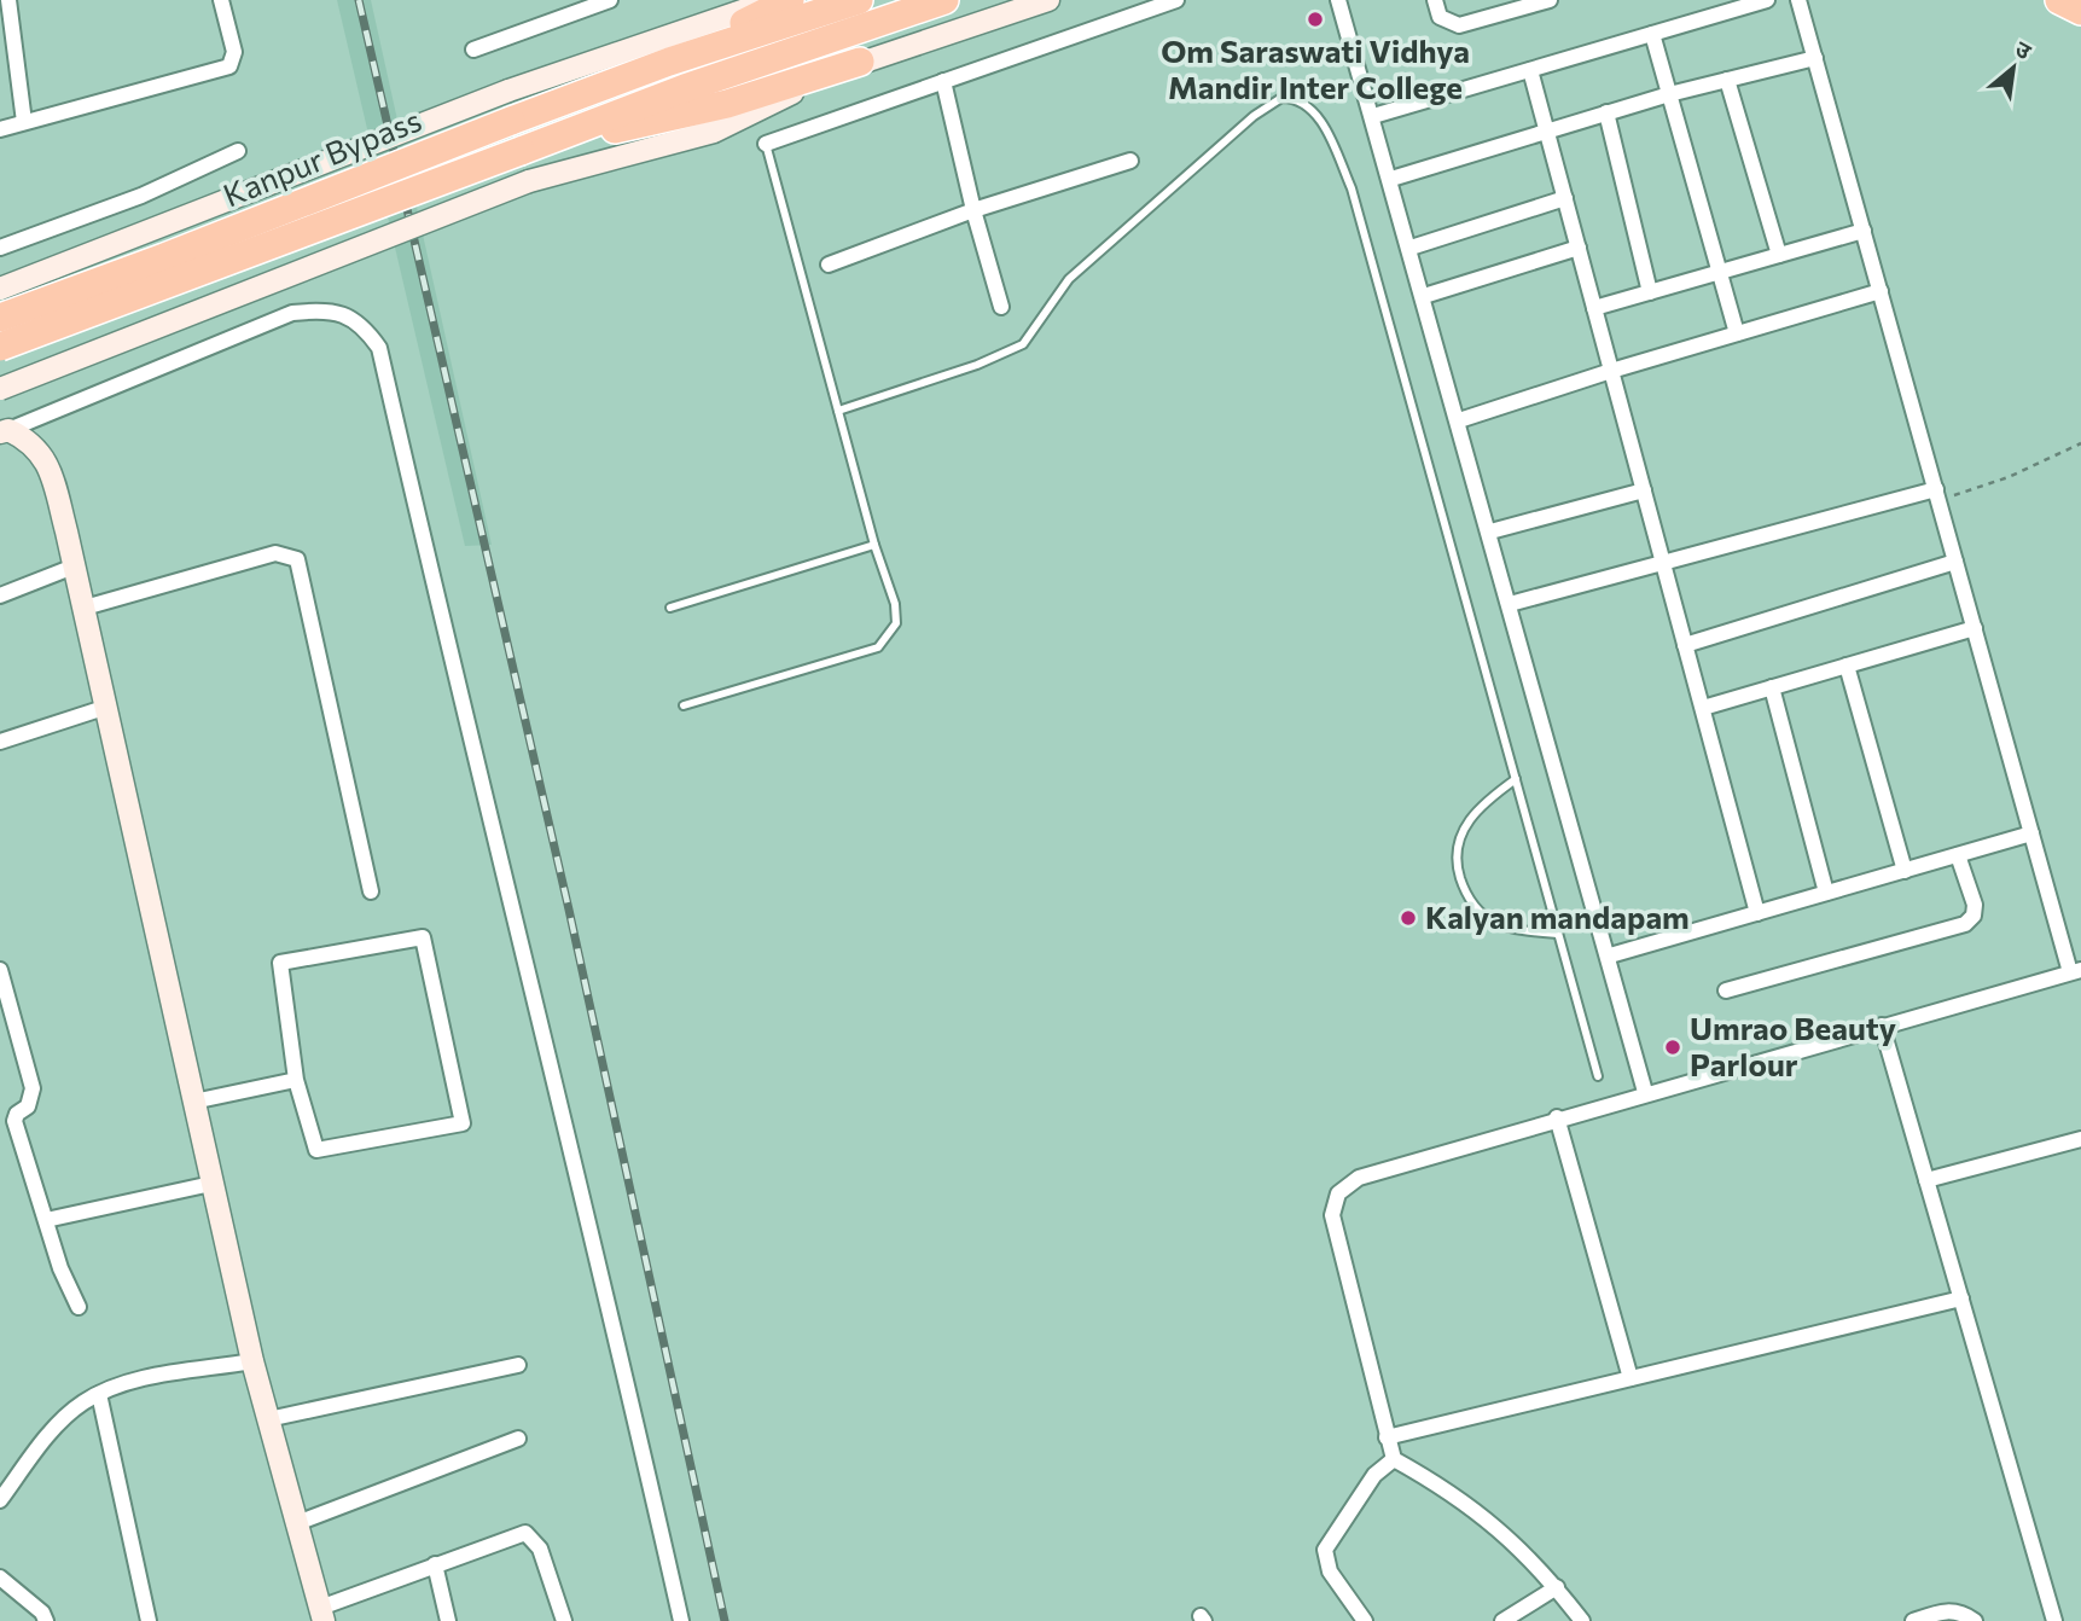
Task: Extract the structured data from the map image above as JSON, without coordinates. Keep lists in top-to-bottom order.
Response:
{
  "streets": {
    "highway": ["Kanpur Bypass"]
  },
  "places": ["Om Saraswati Vidhya Mandir Inter College", "Kalyan mandapam", "Umrao Beauty Parlour"],
  "north": "top right"
}
